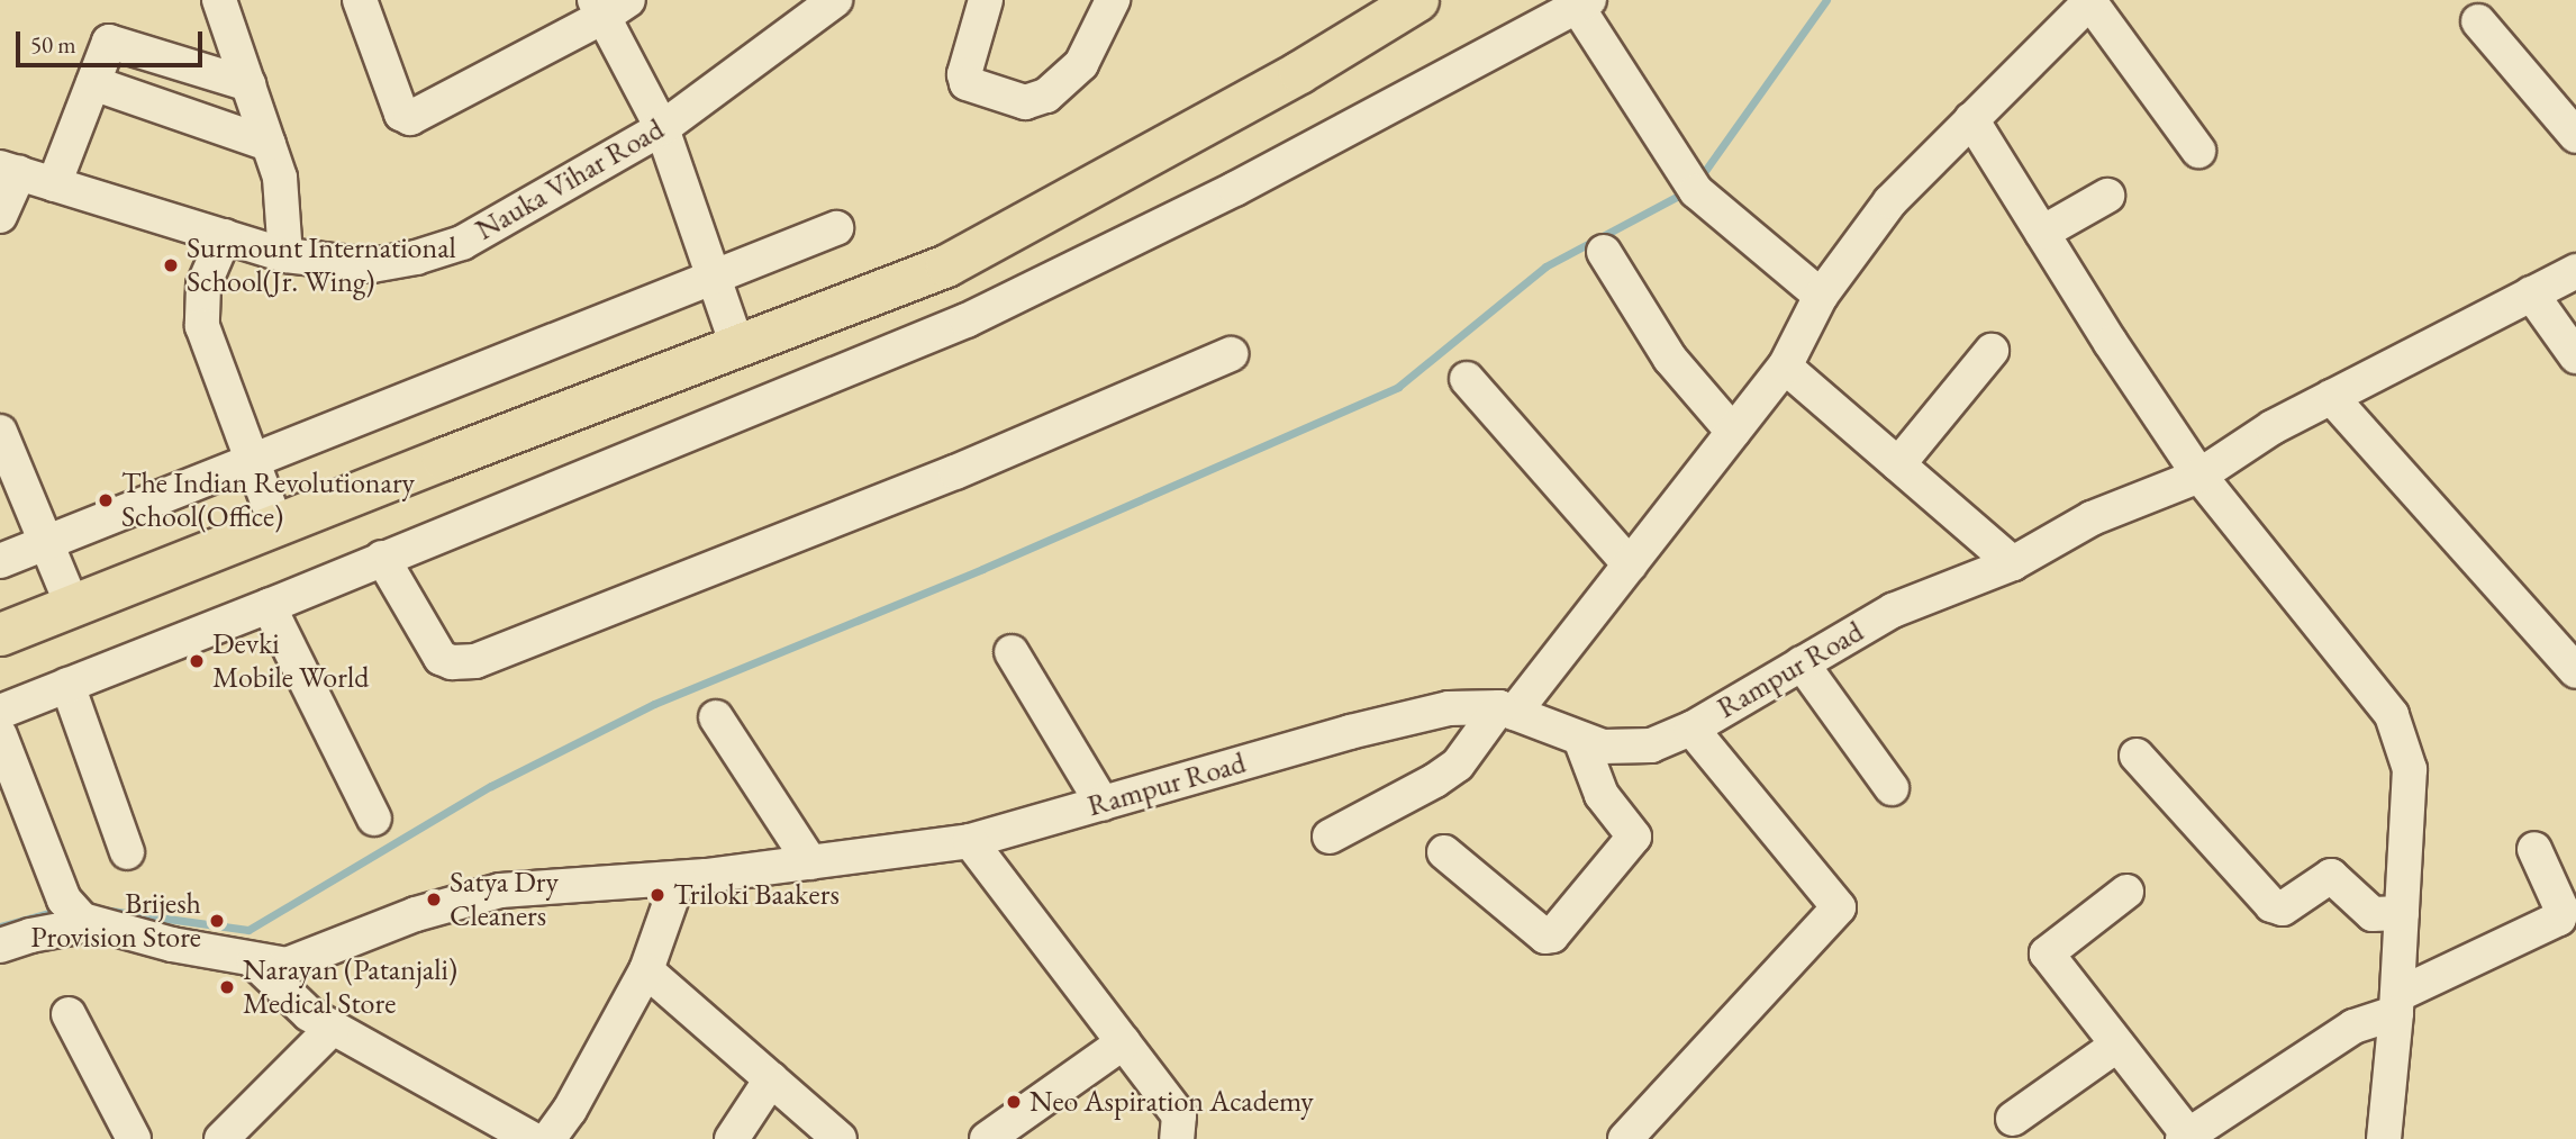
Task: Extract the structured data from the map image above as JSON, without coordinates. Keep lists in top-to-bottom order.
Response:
{
  "streets": {
    "street": ["Nauka Vihar Road", "Rampur Road"]
  },
  "places": [
    "Surmount International School(Jr. Wing)",
    "The Indian Revolutionary School(Office)",
    "Devki Mobile World",
    "Triloki Baakers",
    "Satya Dry Cleaners",
    "Brijesh Provision Store",
    "Narayan (Patanjali) Medical Store",
    "Neo Aspiration Academy"
  ],
  "scale_bar": "50 m"
}
